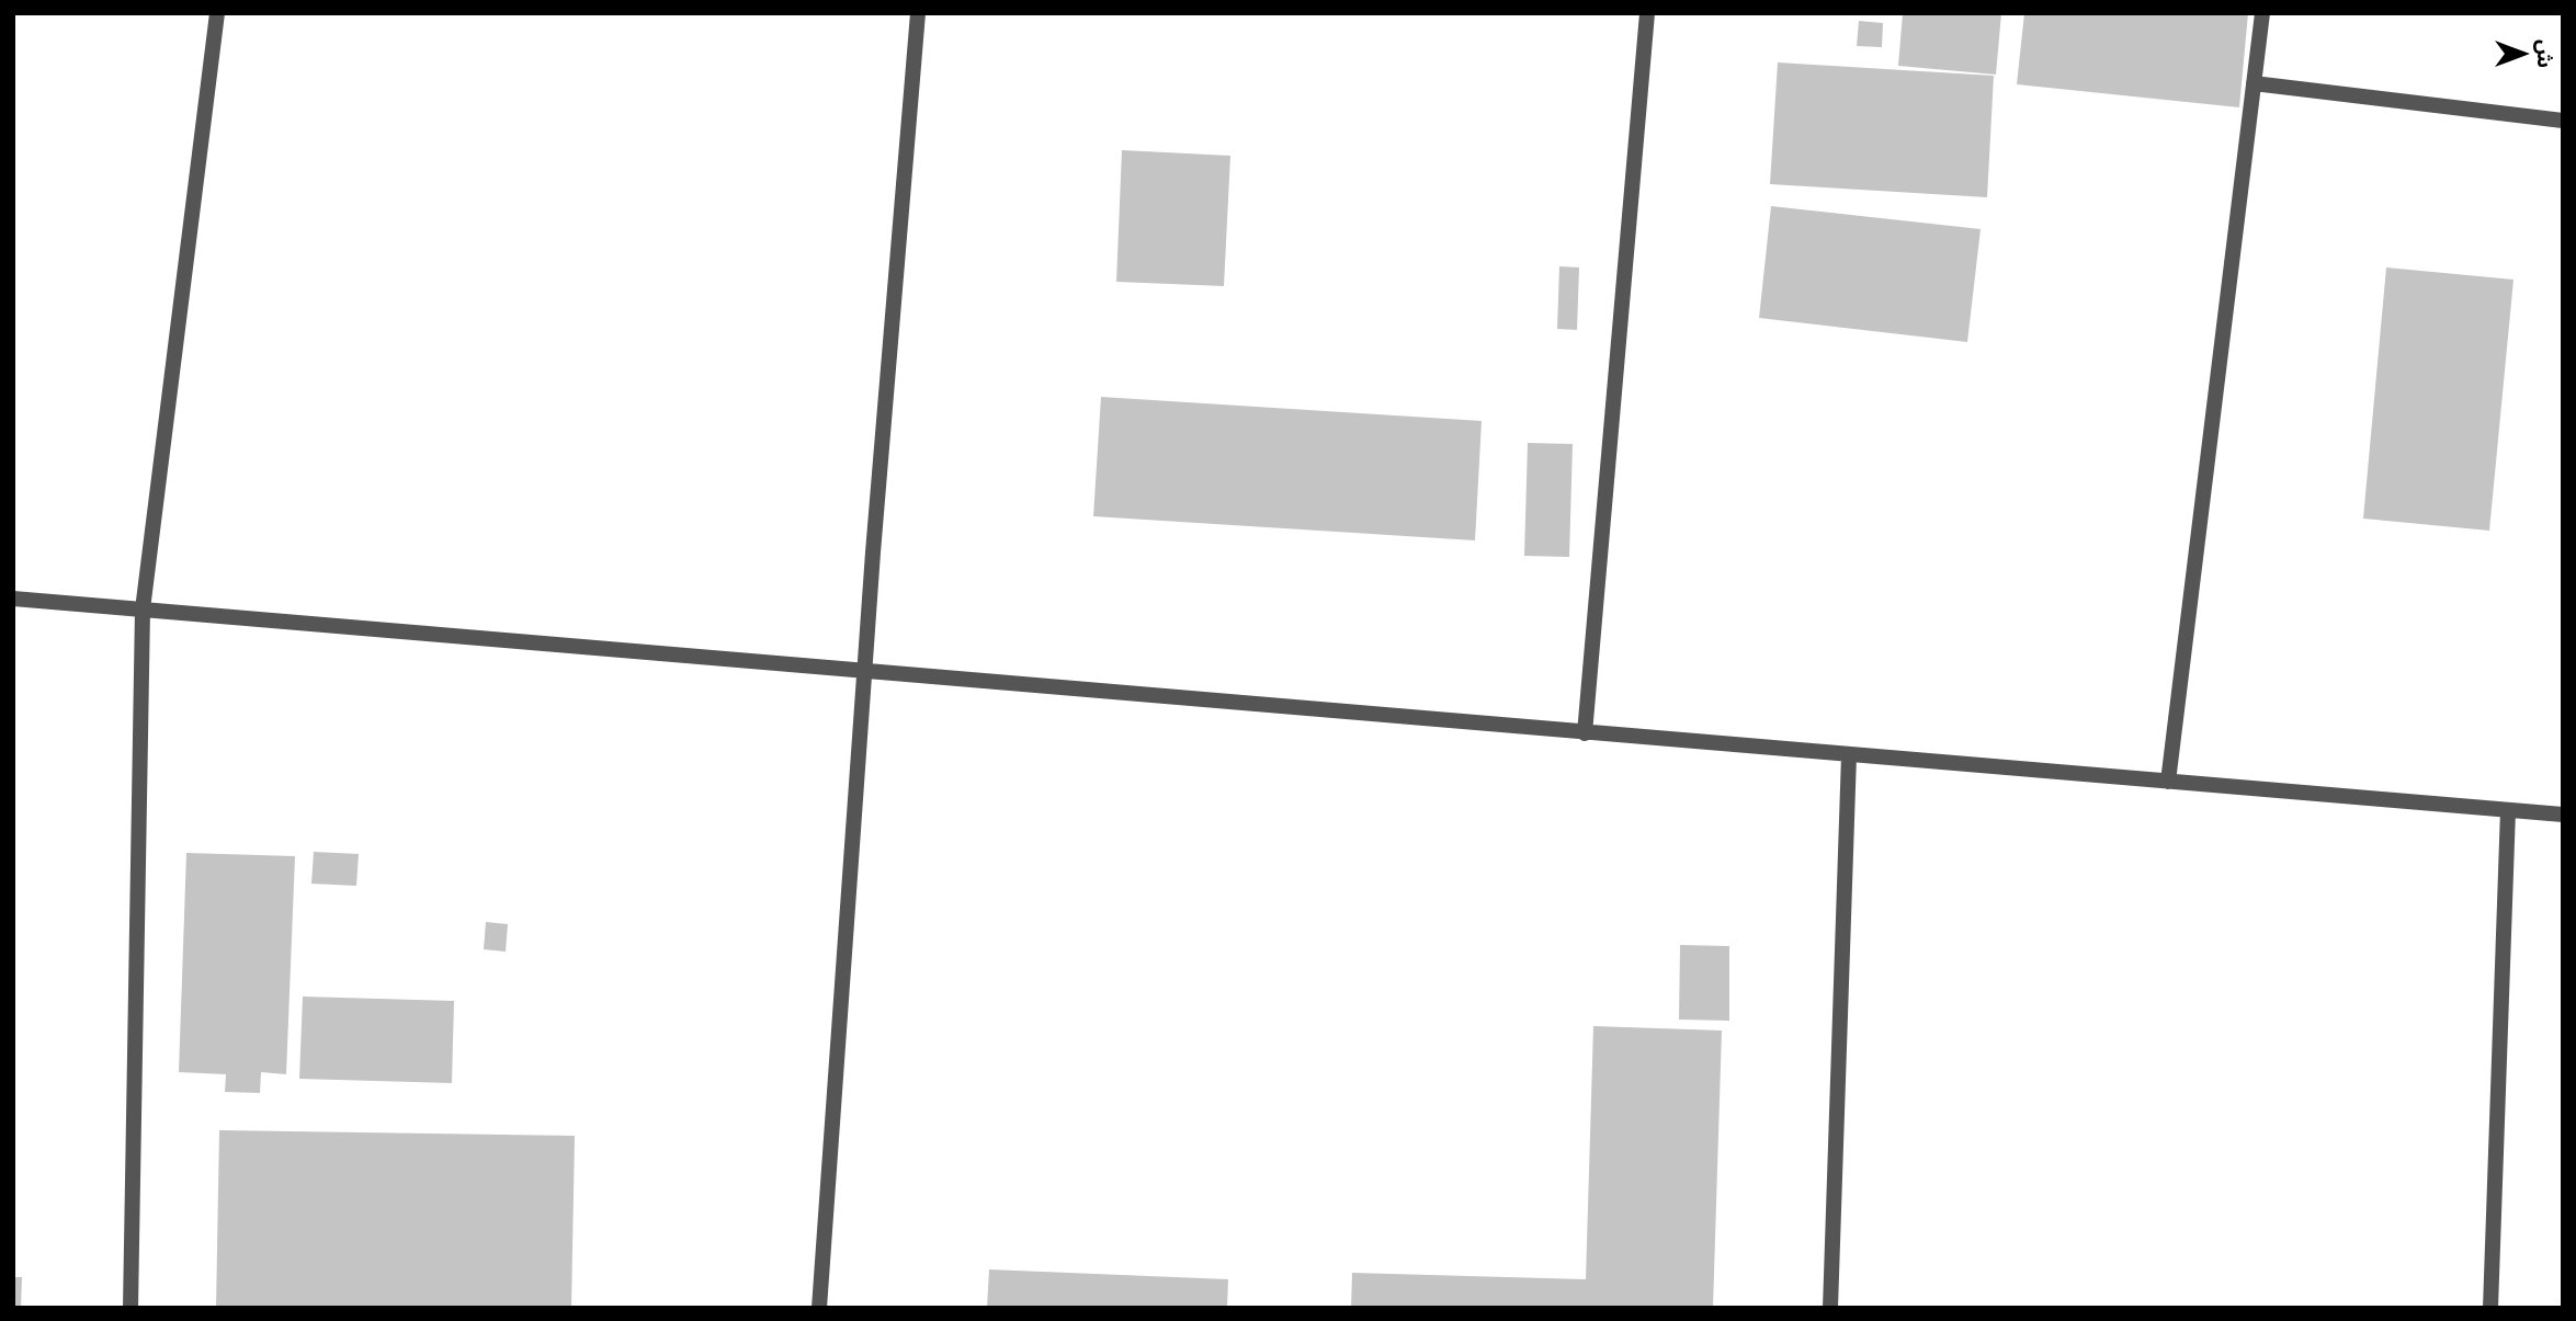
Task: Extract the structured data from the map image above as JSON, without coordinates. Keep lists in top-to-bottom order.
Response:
{
  "north": "right"
}
